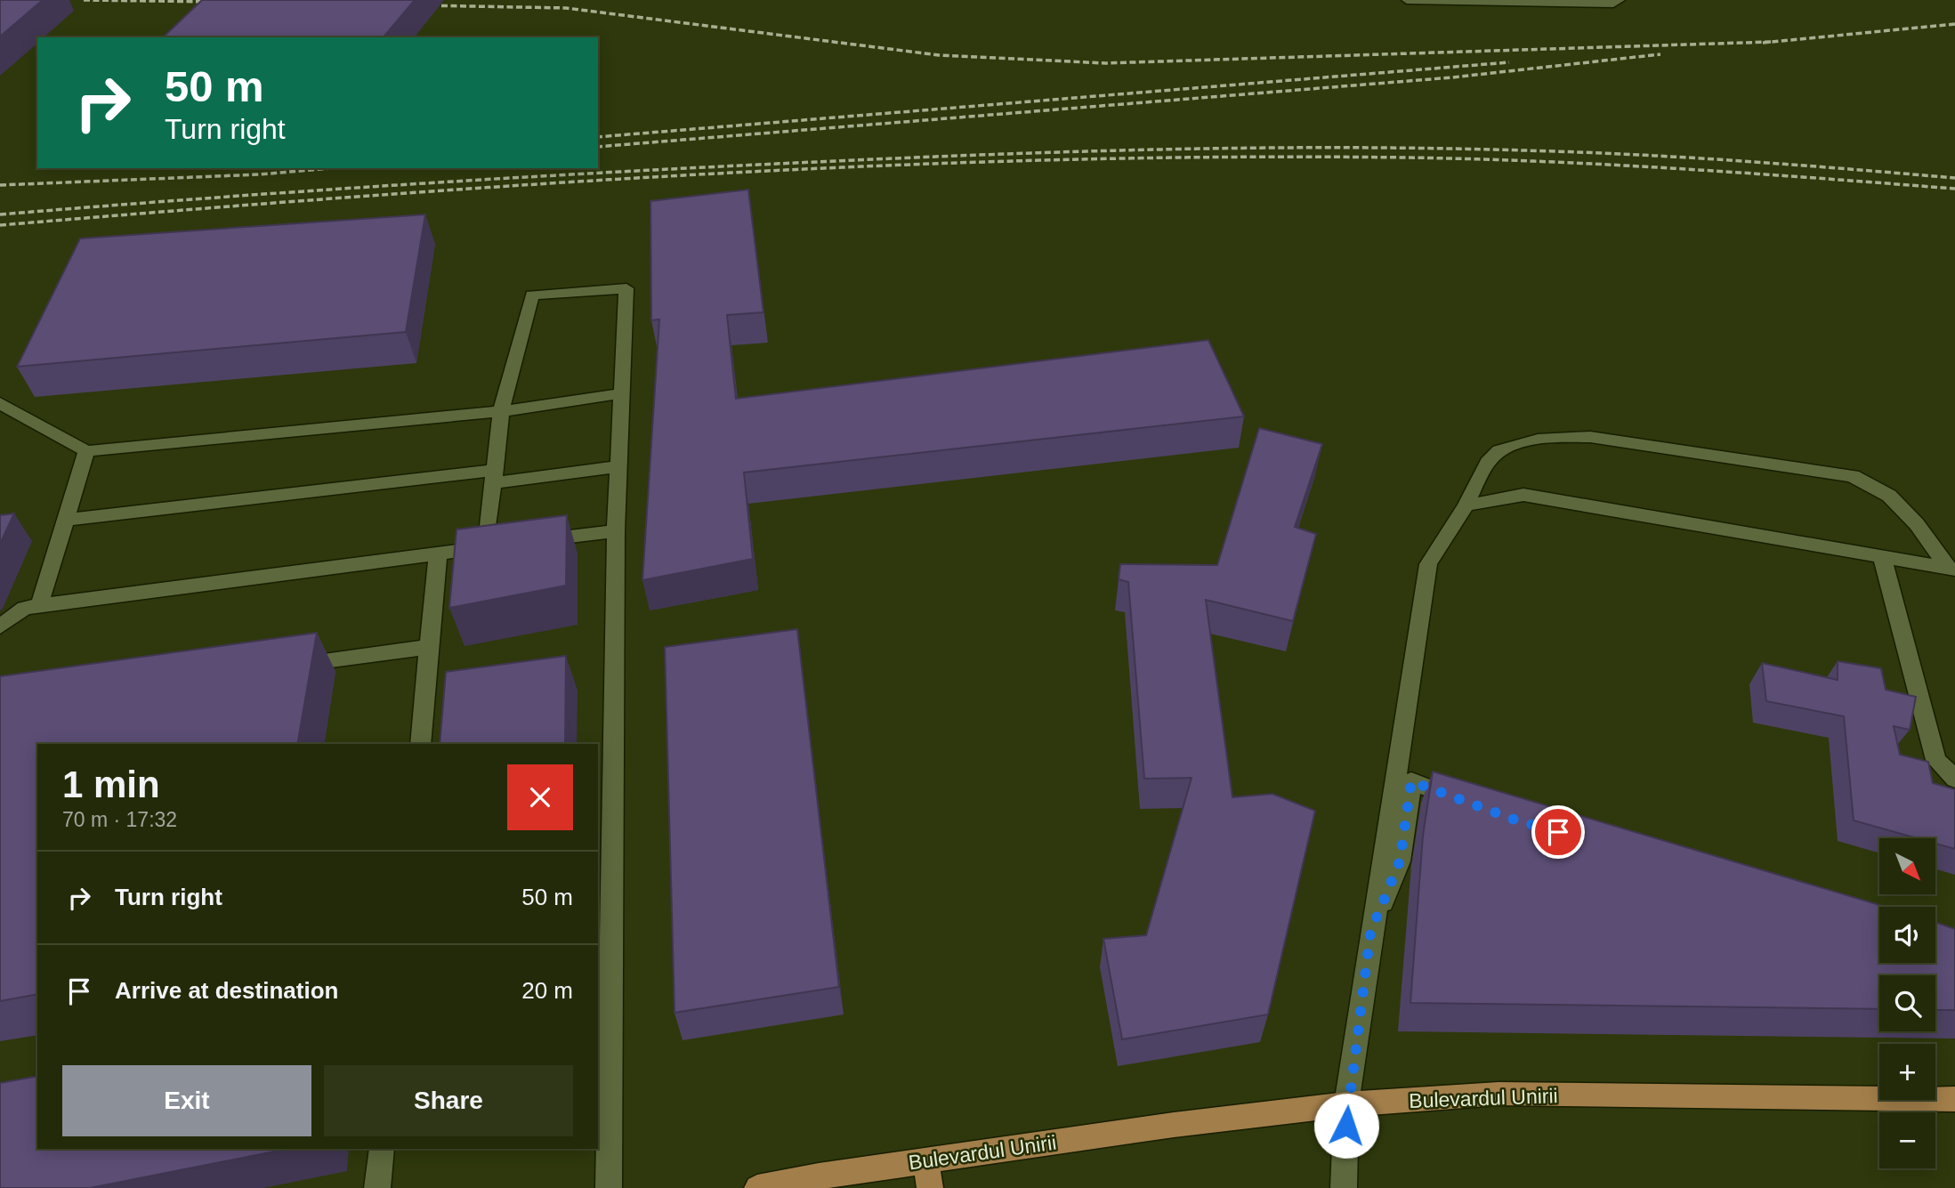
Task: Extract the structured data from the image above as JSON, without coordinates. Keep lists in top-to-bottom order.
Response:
{
  "streets": {
    "main road": ["Bulevardul Unirii"]
  },
  "north": "bottom right",
  "page": {
    "turn": ["50 m", "Turn right"],
    "heading": ["1 min", "70 m · 17:32"],
    "map_buttons": ["+", "−"],
    "list": [
      {
        "name": "Turn right",
        "value": "50 m"
      },
      {
        "name": "Arrive at destination",
        "value": "20 m"
      }
    ],
    "buttons": ["Exit", "Share"]
  }
}
